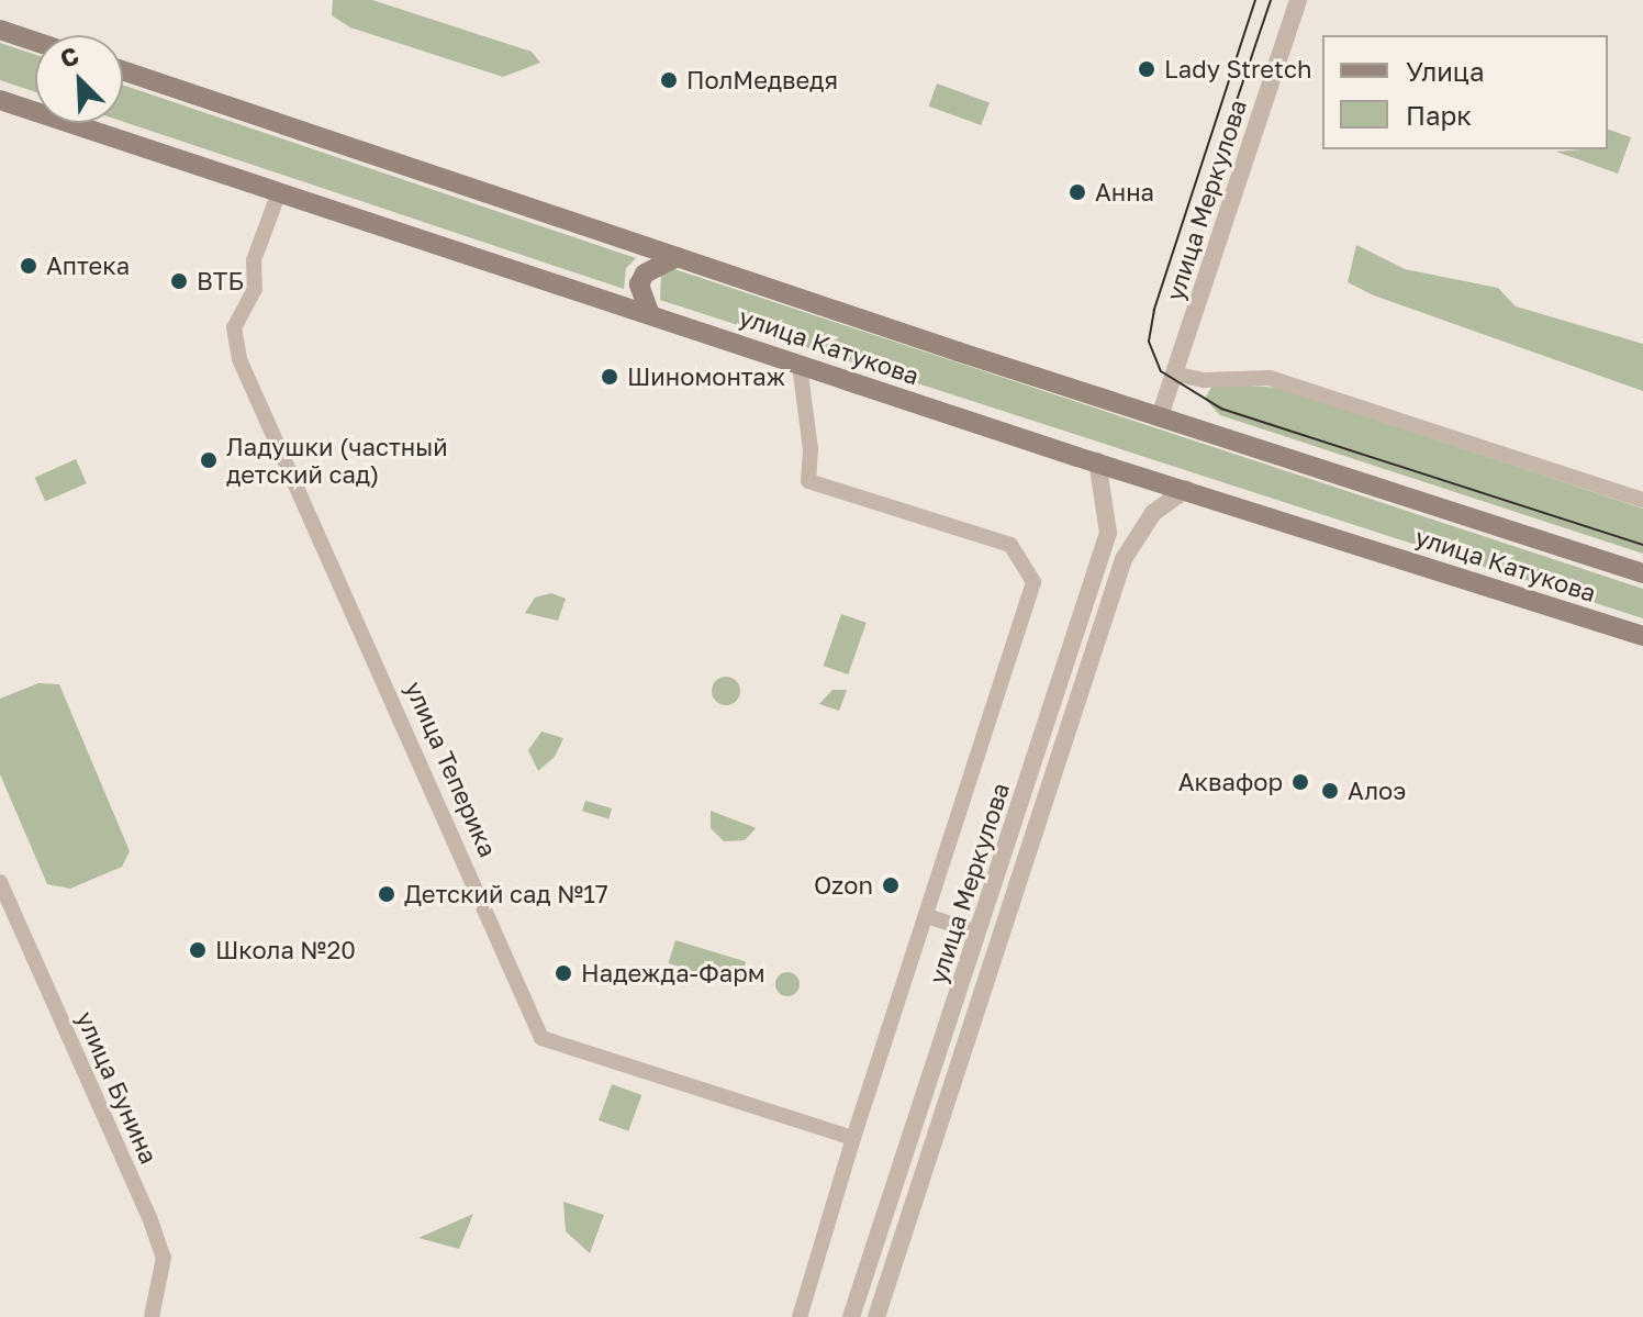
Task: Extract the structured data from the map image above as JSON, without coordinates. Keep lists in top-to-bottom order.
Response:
{
  "streets": {
    "main road": ["улица Катукова"],
    "street": ["улица Меркулова", "улица Теперика", "улица Бунина"]
  },
  "crossings": [
    ["улица Меркулова", "улица Катукова"],
    ["улица Катукова", "улица Теперика"]
  ],
  "places": [
    "Lady Stretch",
    "ПолМедведя",
    "Анна",
    "Аптека",
    "ВТБ",
    "Шиномонтаж",
    "Ладушки (частный детский сад)",
    "Аквафор",
    "Алоэ",
    "Ozon",
    "Детский сад №17",
    "Школа №20",
    "Надежда-Фарм"
  ],
  "legend": ["Улица", "Парк"],
  "north": "top left"
}
